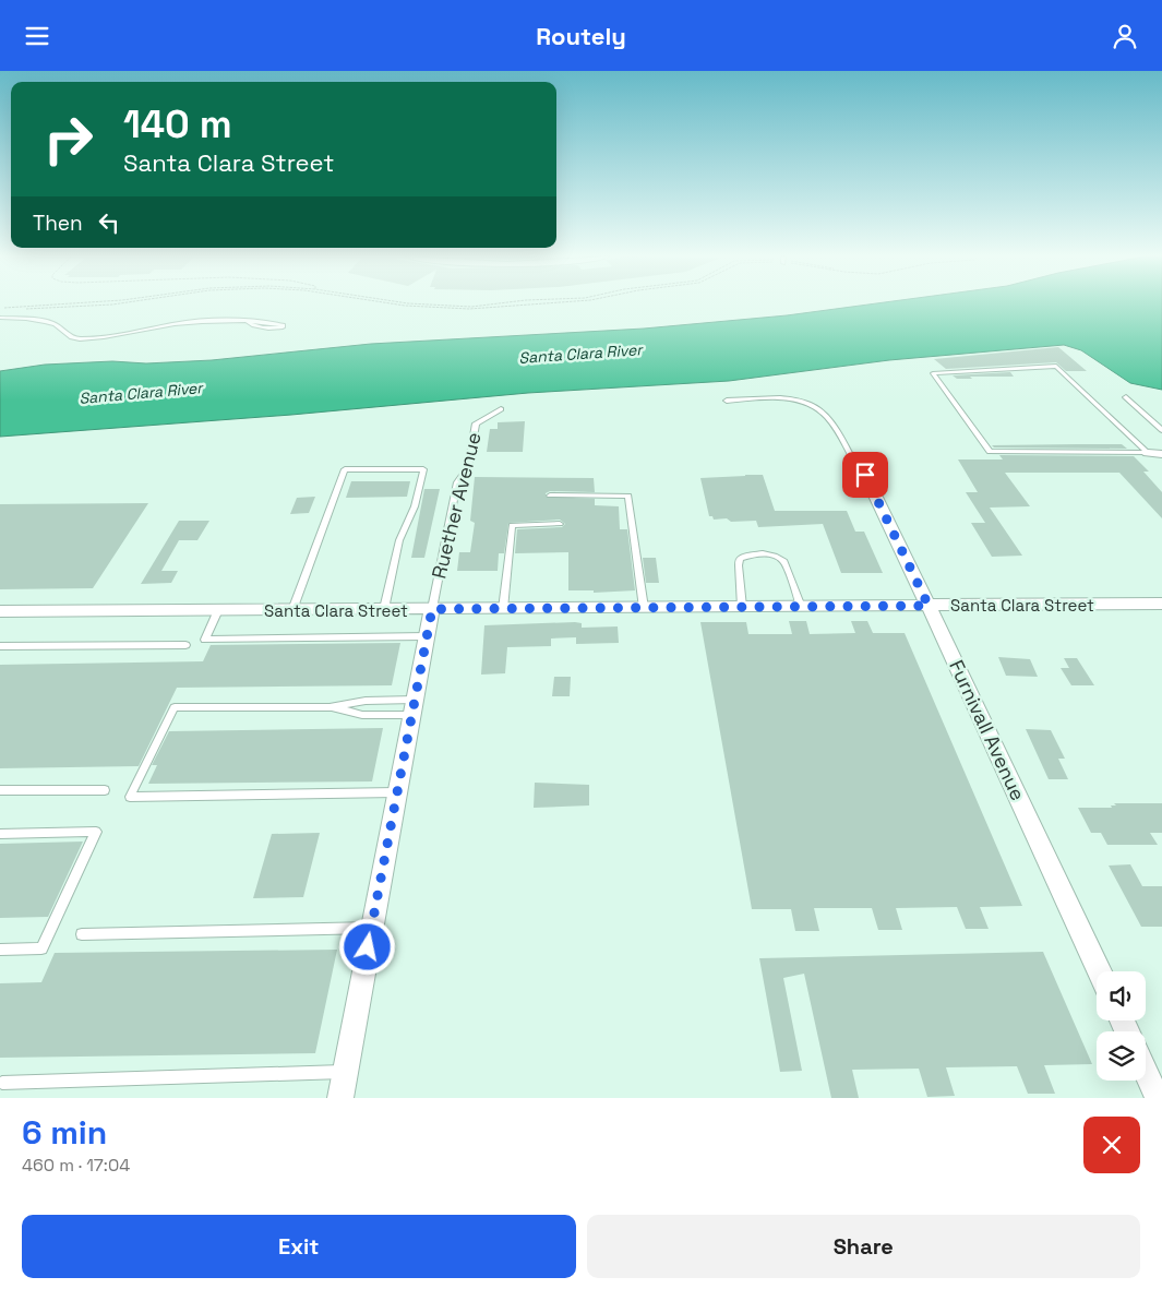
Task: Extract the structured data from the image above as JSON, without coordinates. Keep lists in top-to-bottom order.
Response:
{
  "streets": {
    "street": ["Ruether Avenue", "Santa Clara Street", "Furnivall Avenue"]
  },
  "crossings": [
    ["Ruether Avenue", "Santa Clara Street"],
    ["Santa Clara Street", "Furnivall Avenue"]
  ],
  "water": ["Santa Clara River"],
  "page": {
    "header": "Routely",
    "turn": ["140 m", "Santa Clara Street"],
    "then": "Then",
    "heading": ["6 min", "460 m · 17:04"],
    "buttons": ["Exit", "Share"]
  }
}
